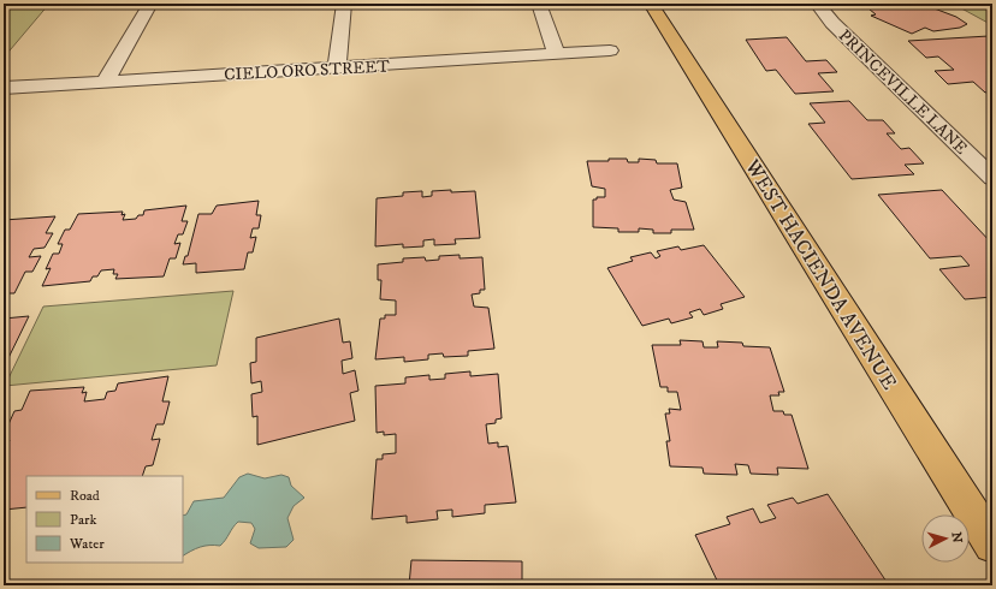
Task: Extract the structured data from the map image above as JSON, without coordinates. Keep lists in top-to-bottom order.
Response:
{
  "streets": {
    "main road": ["WEST HACIENDA AVENUE"],
    "street": ["CIELO ORO STREET", "PRINCEVILLE LANE"]
  },
  "legend": ["Road", "Park", "Water"],
  "north": "right"
}
